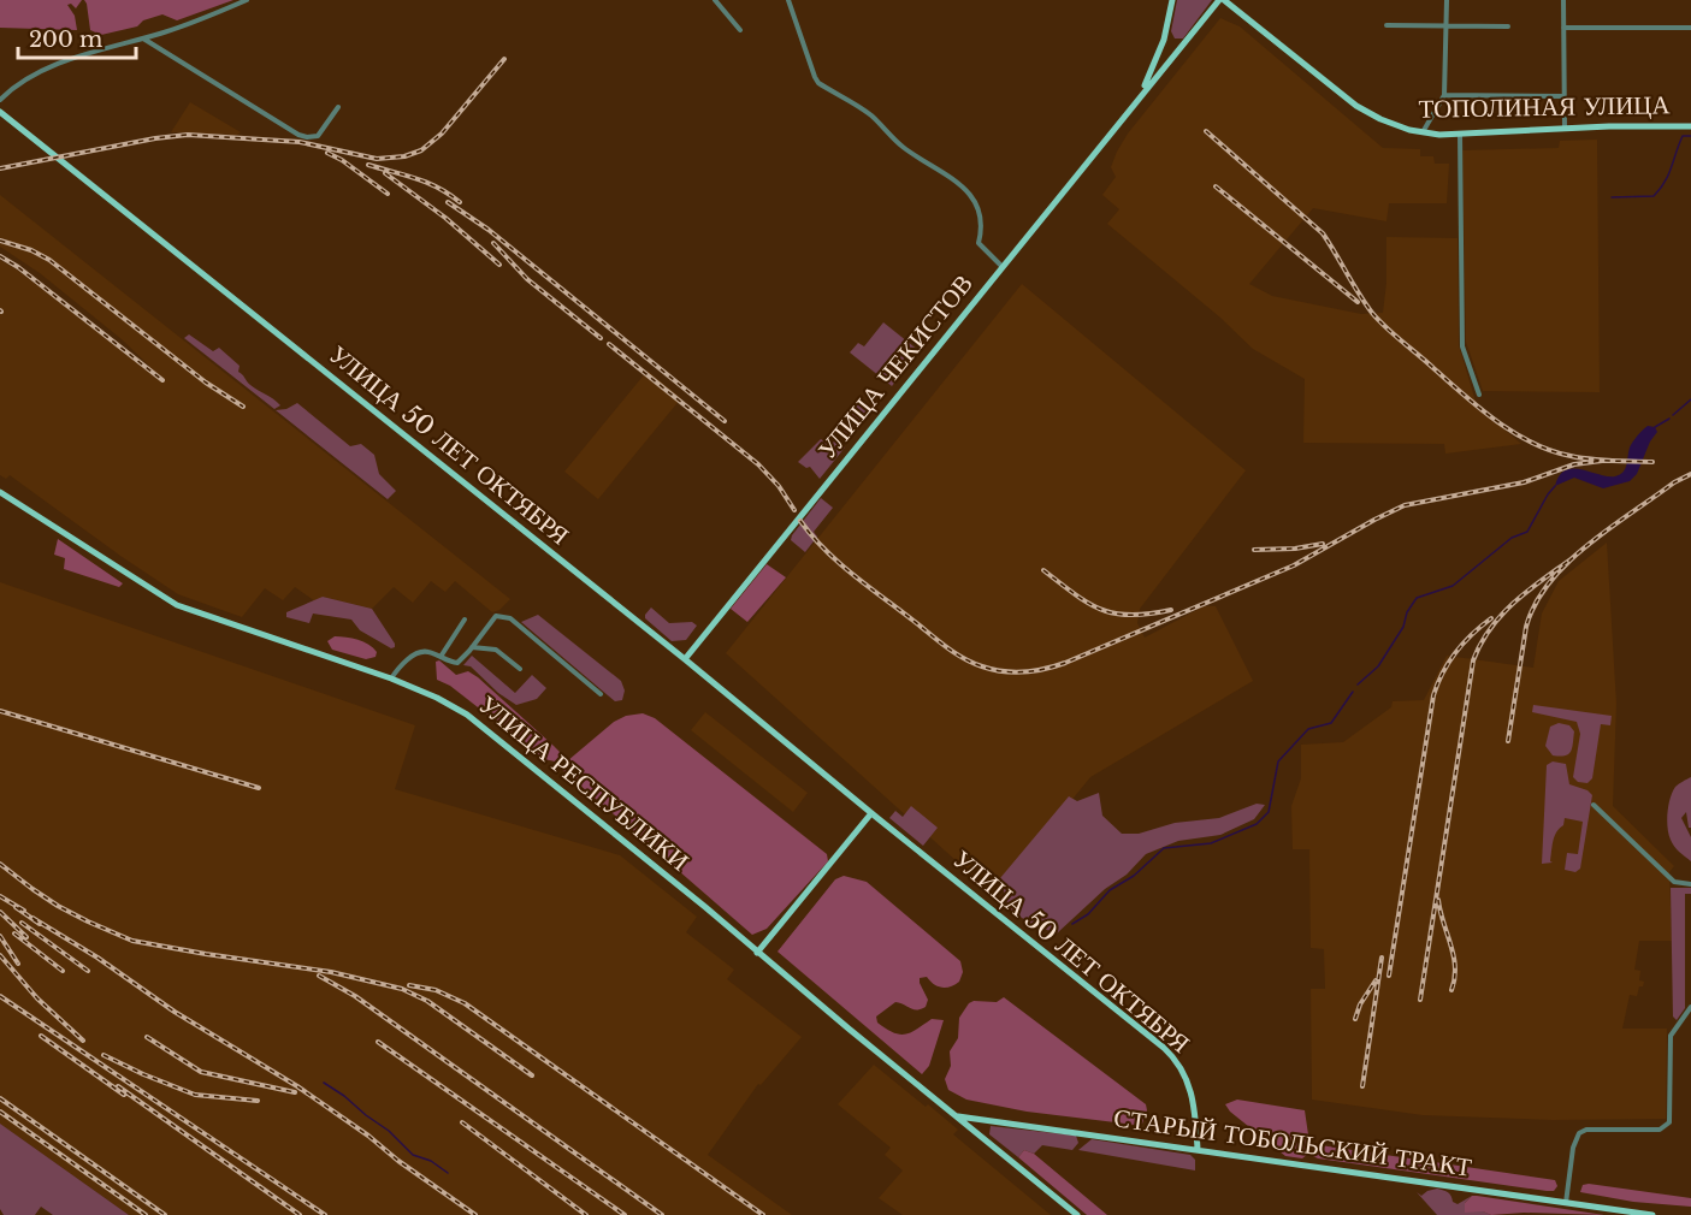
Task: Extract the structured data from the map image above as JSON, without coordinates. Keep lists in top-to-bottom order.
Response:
{
  "streets": {
    "main road": [
      "ТОПОЛИНАЯ УЛИЦА",
      "УЛИЦА ЧЕКИСТОВ",
      "УЛИЦА 50 ЛЕТ ОКТЯБРЯ",
      "УЛИЦА РЕСПУБЛИКИ",
      "СТАРЫЙ ТОБОЛЬСКИЙ ТРАКТ"
    ]
  },
  "crossings": [
    ["ТОПОЛИНАЯ УЛИЦА", "УЛИЦА ЧЕКИСТОВ"],
    ["УЛИЦА ЧЕКИСТОВ", "УЛИЦА 50 ЛЕТ ОКТЯБРЯ"],
    ["УЛИЦА 50 ЛЕТ ОКТЯБРЯ", "СТАРЫЙ ТОБОЛЬСКИЙ ТРАКТ"],
    ["УЛИЦА РЕСПУБЛИКИ", "СТАРЫЙ ТОБОЛЬСКИЙ ТРАКТ"]
  ],
  "scale_bar": "200 m"
}
